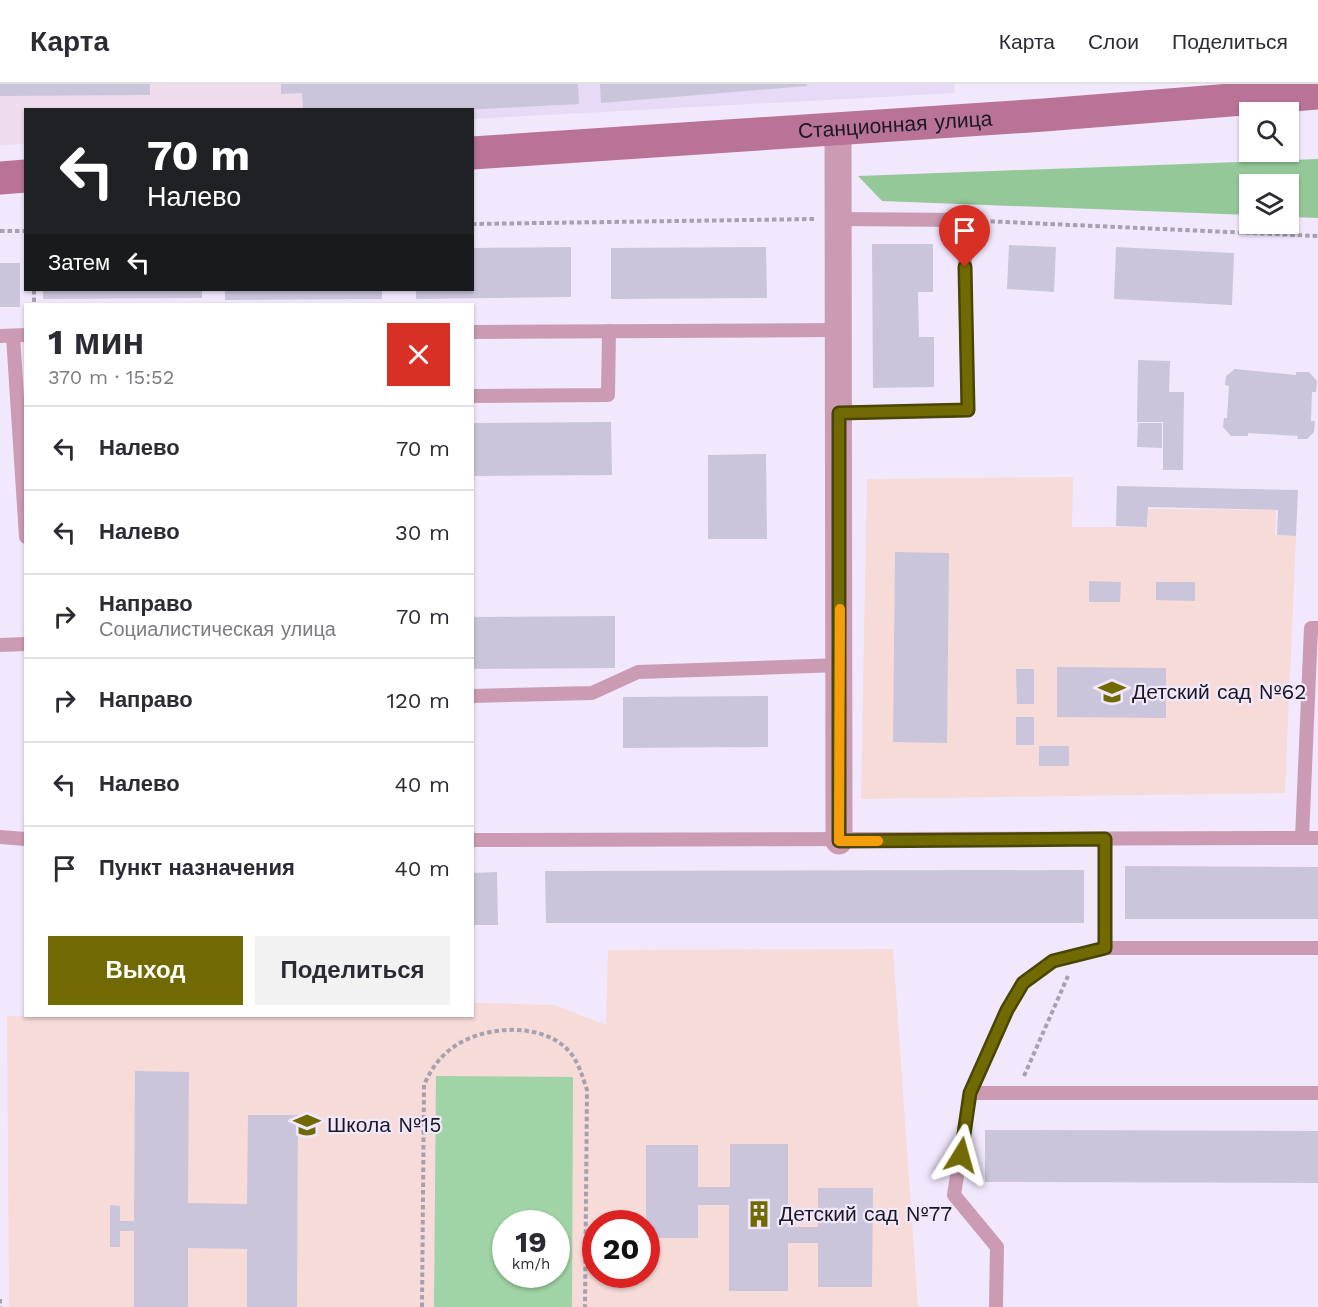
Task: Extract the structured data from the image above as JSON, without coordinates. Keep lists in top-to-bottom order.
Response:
{
  "streets": {
    "main road": ["Станционная улица"]
  },
  "places": {
    "school or university": ["Детский сад №62", "Школа №15"],
    "building": ["Детский сад №77"]
  },
  "page": {
    "header": "Карта",
    "nav": ["Карта", "Слои", "Поделиться"],
    "turn": ["70 m", "Налево"],
    "then": "Затем",
    "heading": ["1 мин", "370 m · 15:52"],
    "list": [
      {
        "name": "Налево",
        "value": "70 m"
      },
      {
        "name": "Налево",
        "value": "30 m"
      },
      {
        "name": "Направо",
        "note": "Социалистическая улица",
        "value": "70 m"
      },
      {
        "name": "Направо",
        "value": "120 m"
      },
      {
        "name": "Налево",
        "value": "40 m"
      },
      {
        "name": "Пункт назначения",
        "value": "40 m"
      }
    ],
    "buttons": ["Выход", "Поделиться"],
    "speed": "19 km/h",
    "limit": "20"
  }
}
